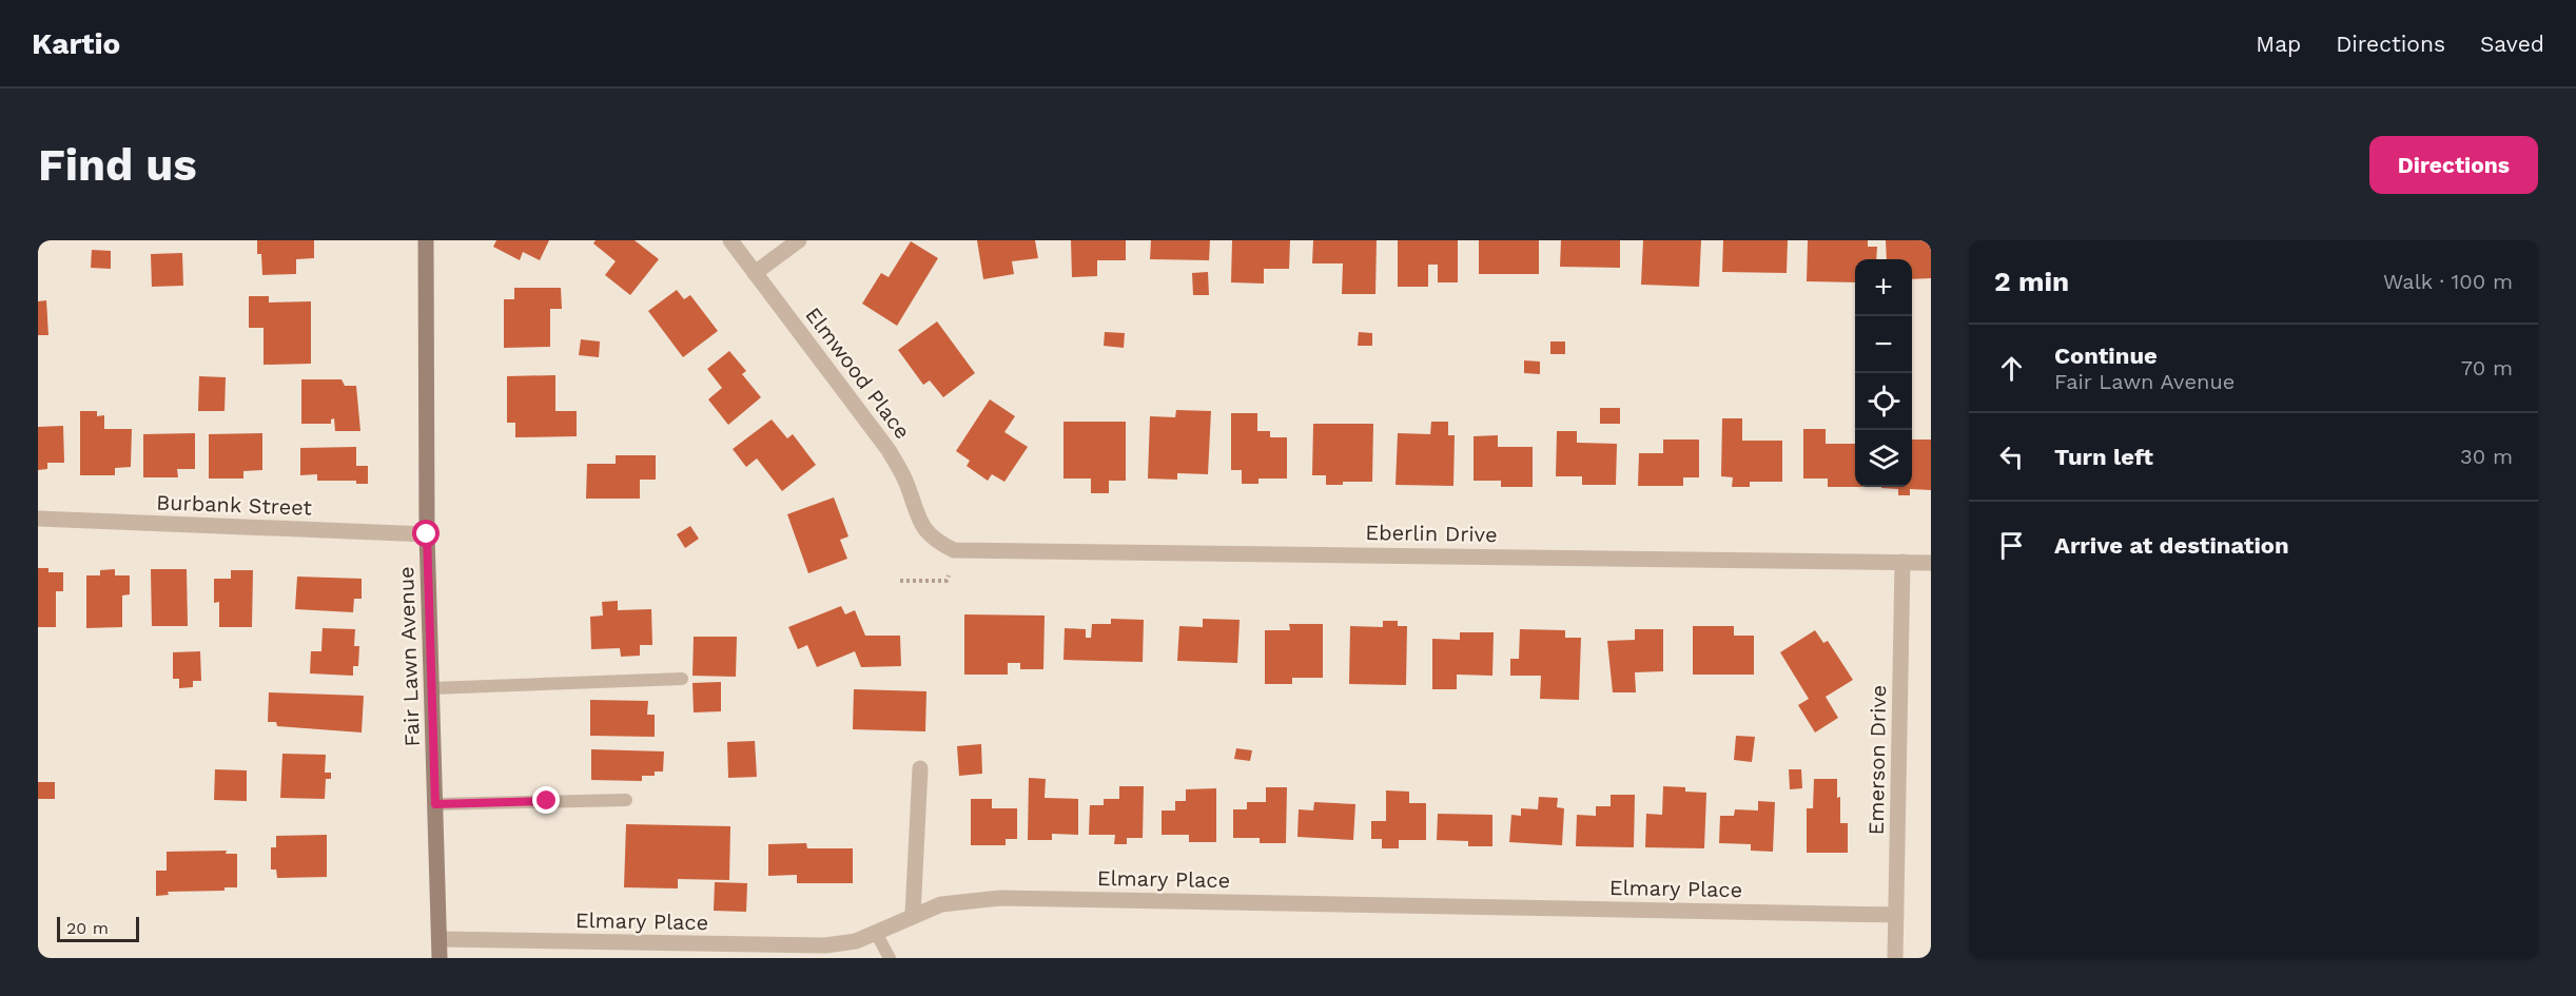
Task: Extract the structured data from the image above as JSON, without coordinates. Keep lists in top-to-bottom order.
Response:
{
  "streets": {
    "main road": ["Fair Lawn Avenue"],
    "street": [
      "Elmwood Place",
      "Burbank Street",
      "Eberlin Drive",
      "Emerson Drive",
      "Elmary Place"
    ]
  },
  "crossings": [
    ["Elmwood Place", "Eberlin Drive"],
    ["Burbank Street", "Fair Lawn Avenue"],
    ["Eberlin Drive", "Emerson Drive"],
    ["Fair Lawn Avenue", "Elmary Place"],
    ["Emerson Drive", "Elmary Place"]
  ],
  "scale_bar": "20 m",
  "page": {
    "header": "Kartio",
    "nav": ["Map", "Directions", "Saved"],
    "buttons": "Directions",
    "title": "Find us",
    "heading": ["2 min", "Walk · 100 m"],
    "map_buttons": ["+", "−"],
    "list": [
      ["Continue", "Fair Lawn Avenue", "70 m"],
      ["Turn left", "30 m"],
      "Arrive at destination"
    ],
    "scale": "20 m"
  }
}
